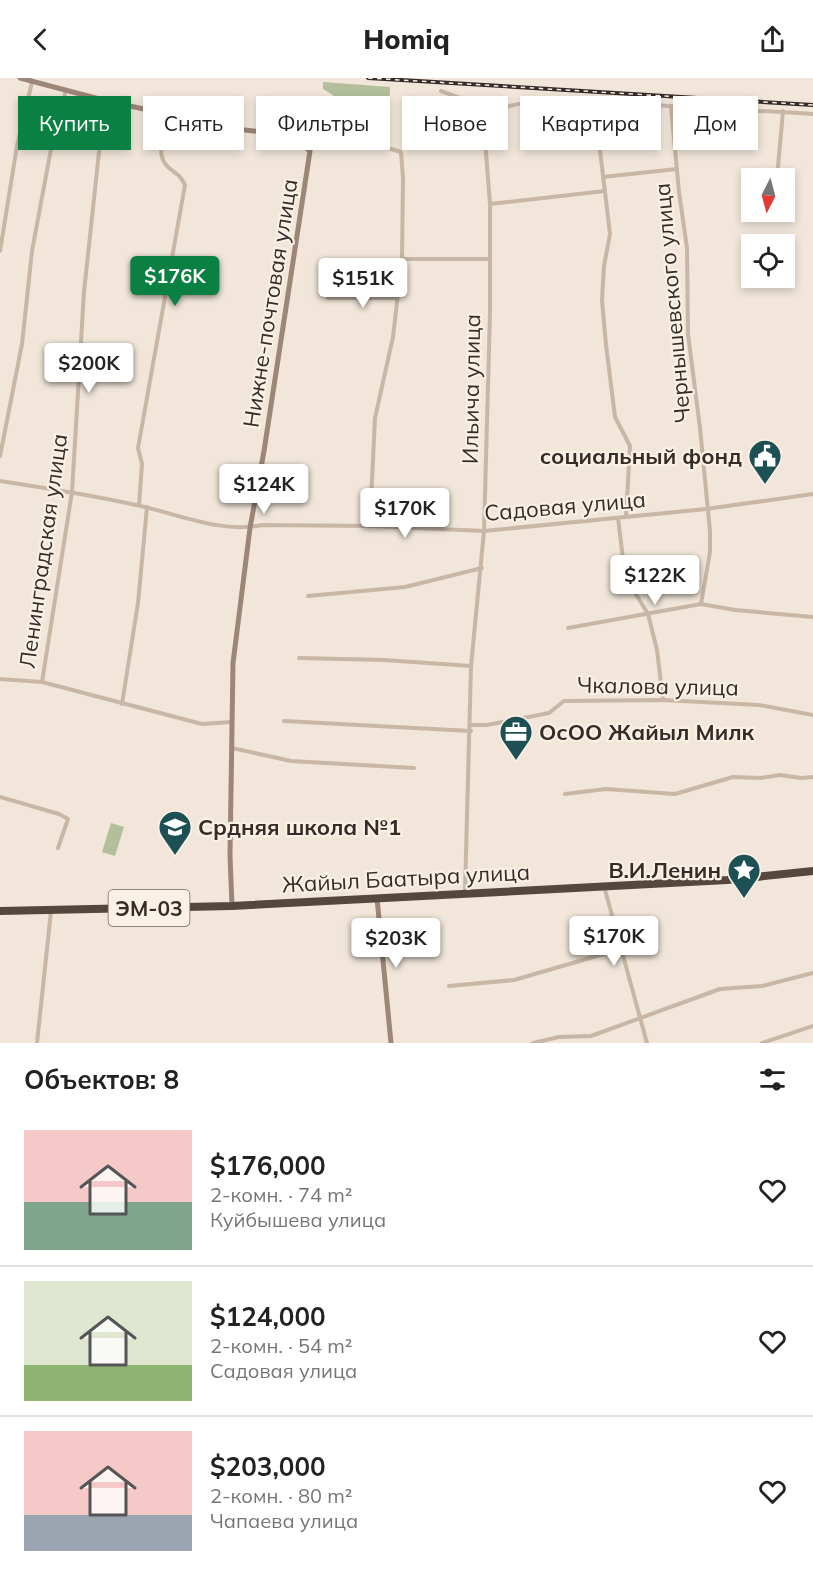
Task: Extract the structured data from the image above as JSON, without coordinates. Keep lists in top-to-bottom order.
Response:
{
  "streets": {
    "highway": ["Жайыл Баатыра улица", "ЭМ-03"],
    "street": [
      "Нижне-почтовая улица",
      "Чернышевского улица",
      "Ильича улица",
      "Садовая улица",
      "Ленинградская улица",
      "Чкалова улица"
    ]
  },
  "crossings": [
    ["Нижне-почтовая улица", "Садовая улица"],
    ["Нижне-почтовая улица", "Жайыл Баатыра улица"],
    ["Чернышевского улица", "Садовая улица"],
    ["Ильича улица", "Садовая улица"],
    ["Ильича улица", "Чкалова улица"],
    ["Ильича улица", "Жайыл Баатыра улица"],
    ["Садовая улица", "Ленинградская улица"]
  ],
  "places": {
    "public building": ["социальный фонд"],
    "office": ["ОсОО Жайыл Милк"],
    "school or university": ["Срдняя школа №1"],
    "place": ["В.И.Ленин"]
  },
  "north": "bottom",
  "page": {
    "header": "Homiq",
    "chip": [
      "Купить",
      "Снять",
      "Фильтры",
      "Новое",
      "Квартира",
      "Дом"
    ],
    "price": [
      "$176K",
      "$151K",
      "$200K",
      "$124K",
      "$170K",
      "$122K",
      "$170K",
      "$203K"
    ],
    "heading": "Объектов: 8",
    "list": [
      {
        "name": "$176,000",
        "note": "2-комн. · 74 m² · Куйбышева улица"
      },
      {
        "name": "$124,000",
        "note": "2-комн. · 54 m² · Садовая улица"
      },
      {
        "name": "$203,000",
        "note": "2-комн. · 80 m² · Чапаева улица"
      }
    ]
  }
}
